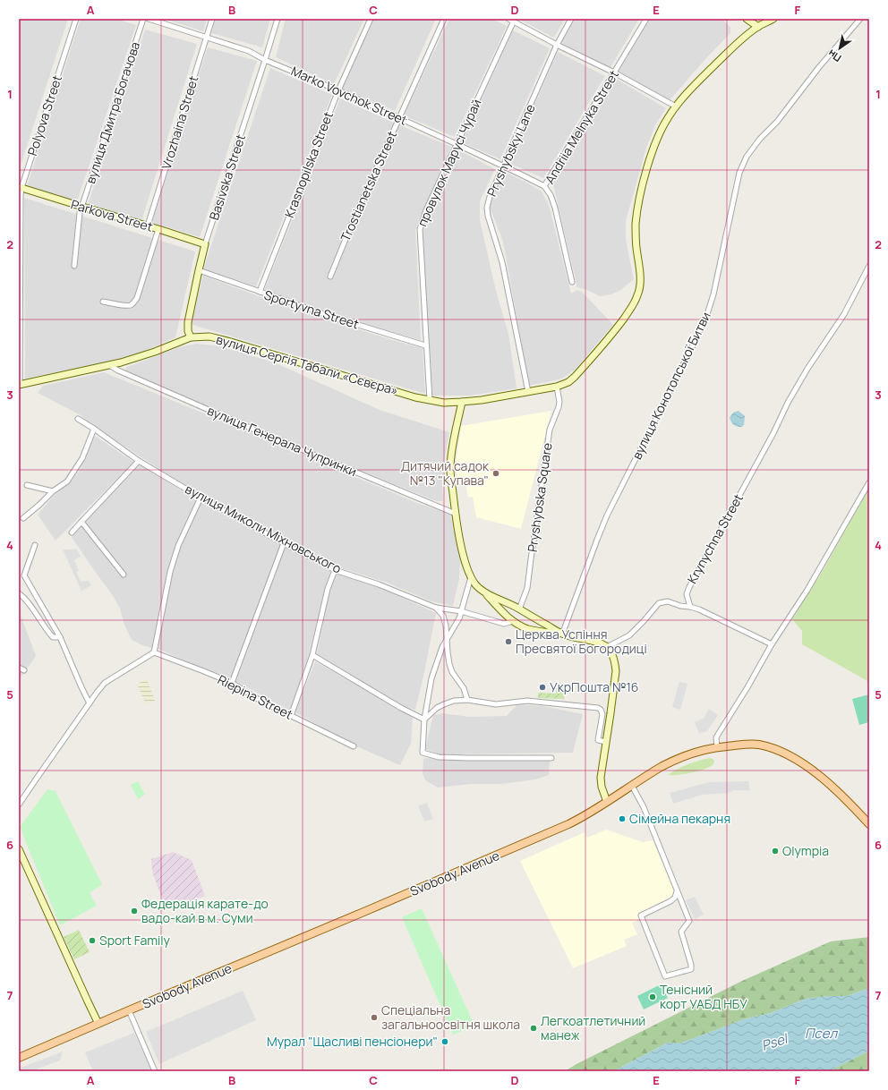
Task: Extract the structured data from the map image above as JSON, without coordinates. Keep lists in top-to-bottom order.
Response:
{
  "streets": {
    "main road": ["Svobody Avenue"],
    "street": [
      "Marko Vovchok Street",
      "вулиця Дмитра Богачова",
      "Polyova Street",
      "Vrozhaina Street",
      "Andriia Melnyka Street",
      "Pryshybskyi Lane",
      "провулок Марусі Чурай",
      "Krasnopilska Street",
      "Basivska Street",
      "Trostianetska Street",
      "Parkova Street",
      "Sportyvna Street",
      "вулиця Сергія Табали «Сєвєра»",
      "вулиця Конотопської Битви",
      "вулиця Генерала Чупринки",
      "Pryshybska Square",
      "вулиця Миколи Міхновського",
      "Krynychna Street",
      "Riepina Street"
    ]
  },
  "crossings": [
    ["Marko Vovchok Street", "Vrozhaina Street"],
    ["Marko Vovchok Street", "Andriia Melnyka Street"],
    ["Marko Vovchok Street", "Pryshybskyi Lane"],
    ["Marko Vovchok Street", "провулок Марусі Чурай"],
    ["Marko Vovchok Street", "Krasnopilska Street"],
    ["Marko Vovchok Street", "Basivska Street"],
    ["Marko Vovchok Street", "Trostianetska Street"],
    ["вулиця Дмитра Богачова", "Parkova Street"],
    ["Polyova Street", "Parkova Street"],
    ["Polyova Street", "вулиця Сергія Табали «Сєвєра»"],
    ["Vrozhaina Street", "Parkova Street"],
    ["Pryshybskyi Lane", "вулиця Сергія Табали «Сєвєра»"],
    ["провулок Марусі Чурай", "Sportyvna Street"],
    ["провулок Марусі Чурай", "вулиця Сергія Табали «Сєвєра»"],
    ["Krasnopilska Street", "Sportyvna Street"],
    ["Basivska Street", "Parkova Street"],
    ["Basivska Street", "Sportyvna Street"],
    ["Basivska Street", "вулиця Сергія Табали «Сєвєра»"],
    ["вулиця Сергія Табали «Сєвєра»", "вулиця Генерала Чупринки"],
    ["вулиця Сергія Табали «Сєвєра»", "Pryshybska Square"]
  ],
  "water": ["Псел", "Psel"],
  "places": [
    "Дитячий садок №13 \"Купава\"",
    "Церква Успіння Пресвятої Богородиці",
    "УкрПошта №16",
    "Сімейна пекарня",
    "Olympia",
    "Федерація карате-до вадо-кай в м. Суми",
    "Sport Family",
    "Тенісний корт УАБД НБУ",
    "Спеціальна загальноосвітня школа",
    "Легкоатлетичний манеж",
    "Мурал \"Щасливі пенсіонери\""
  ],
  "north": "bottom left",
  "grid": {
    "columns": [
      "A",
      "B",
      "C",
      "D",
      "E",
      "F"
    ],
    "rows": [
      "1",
      "2",
      "3",
      "4",
      "5",
      "6",
      "7"
    ]
  }
}
